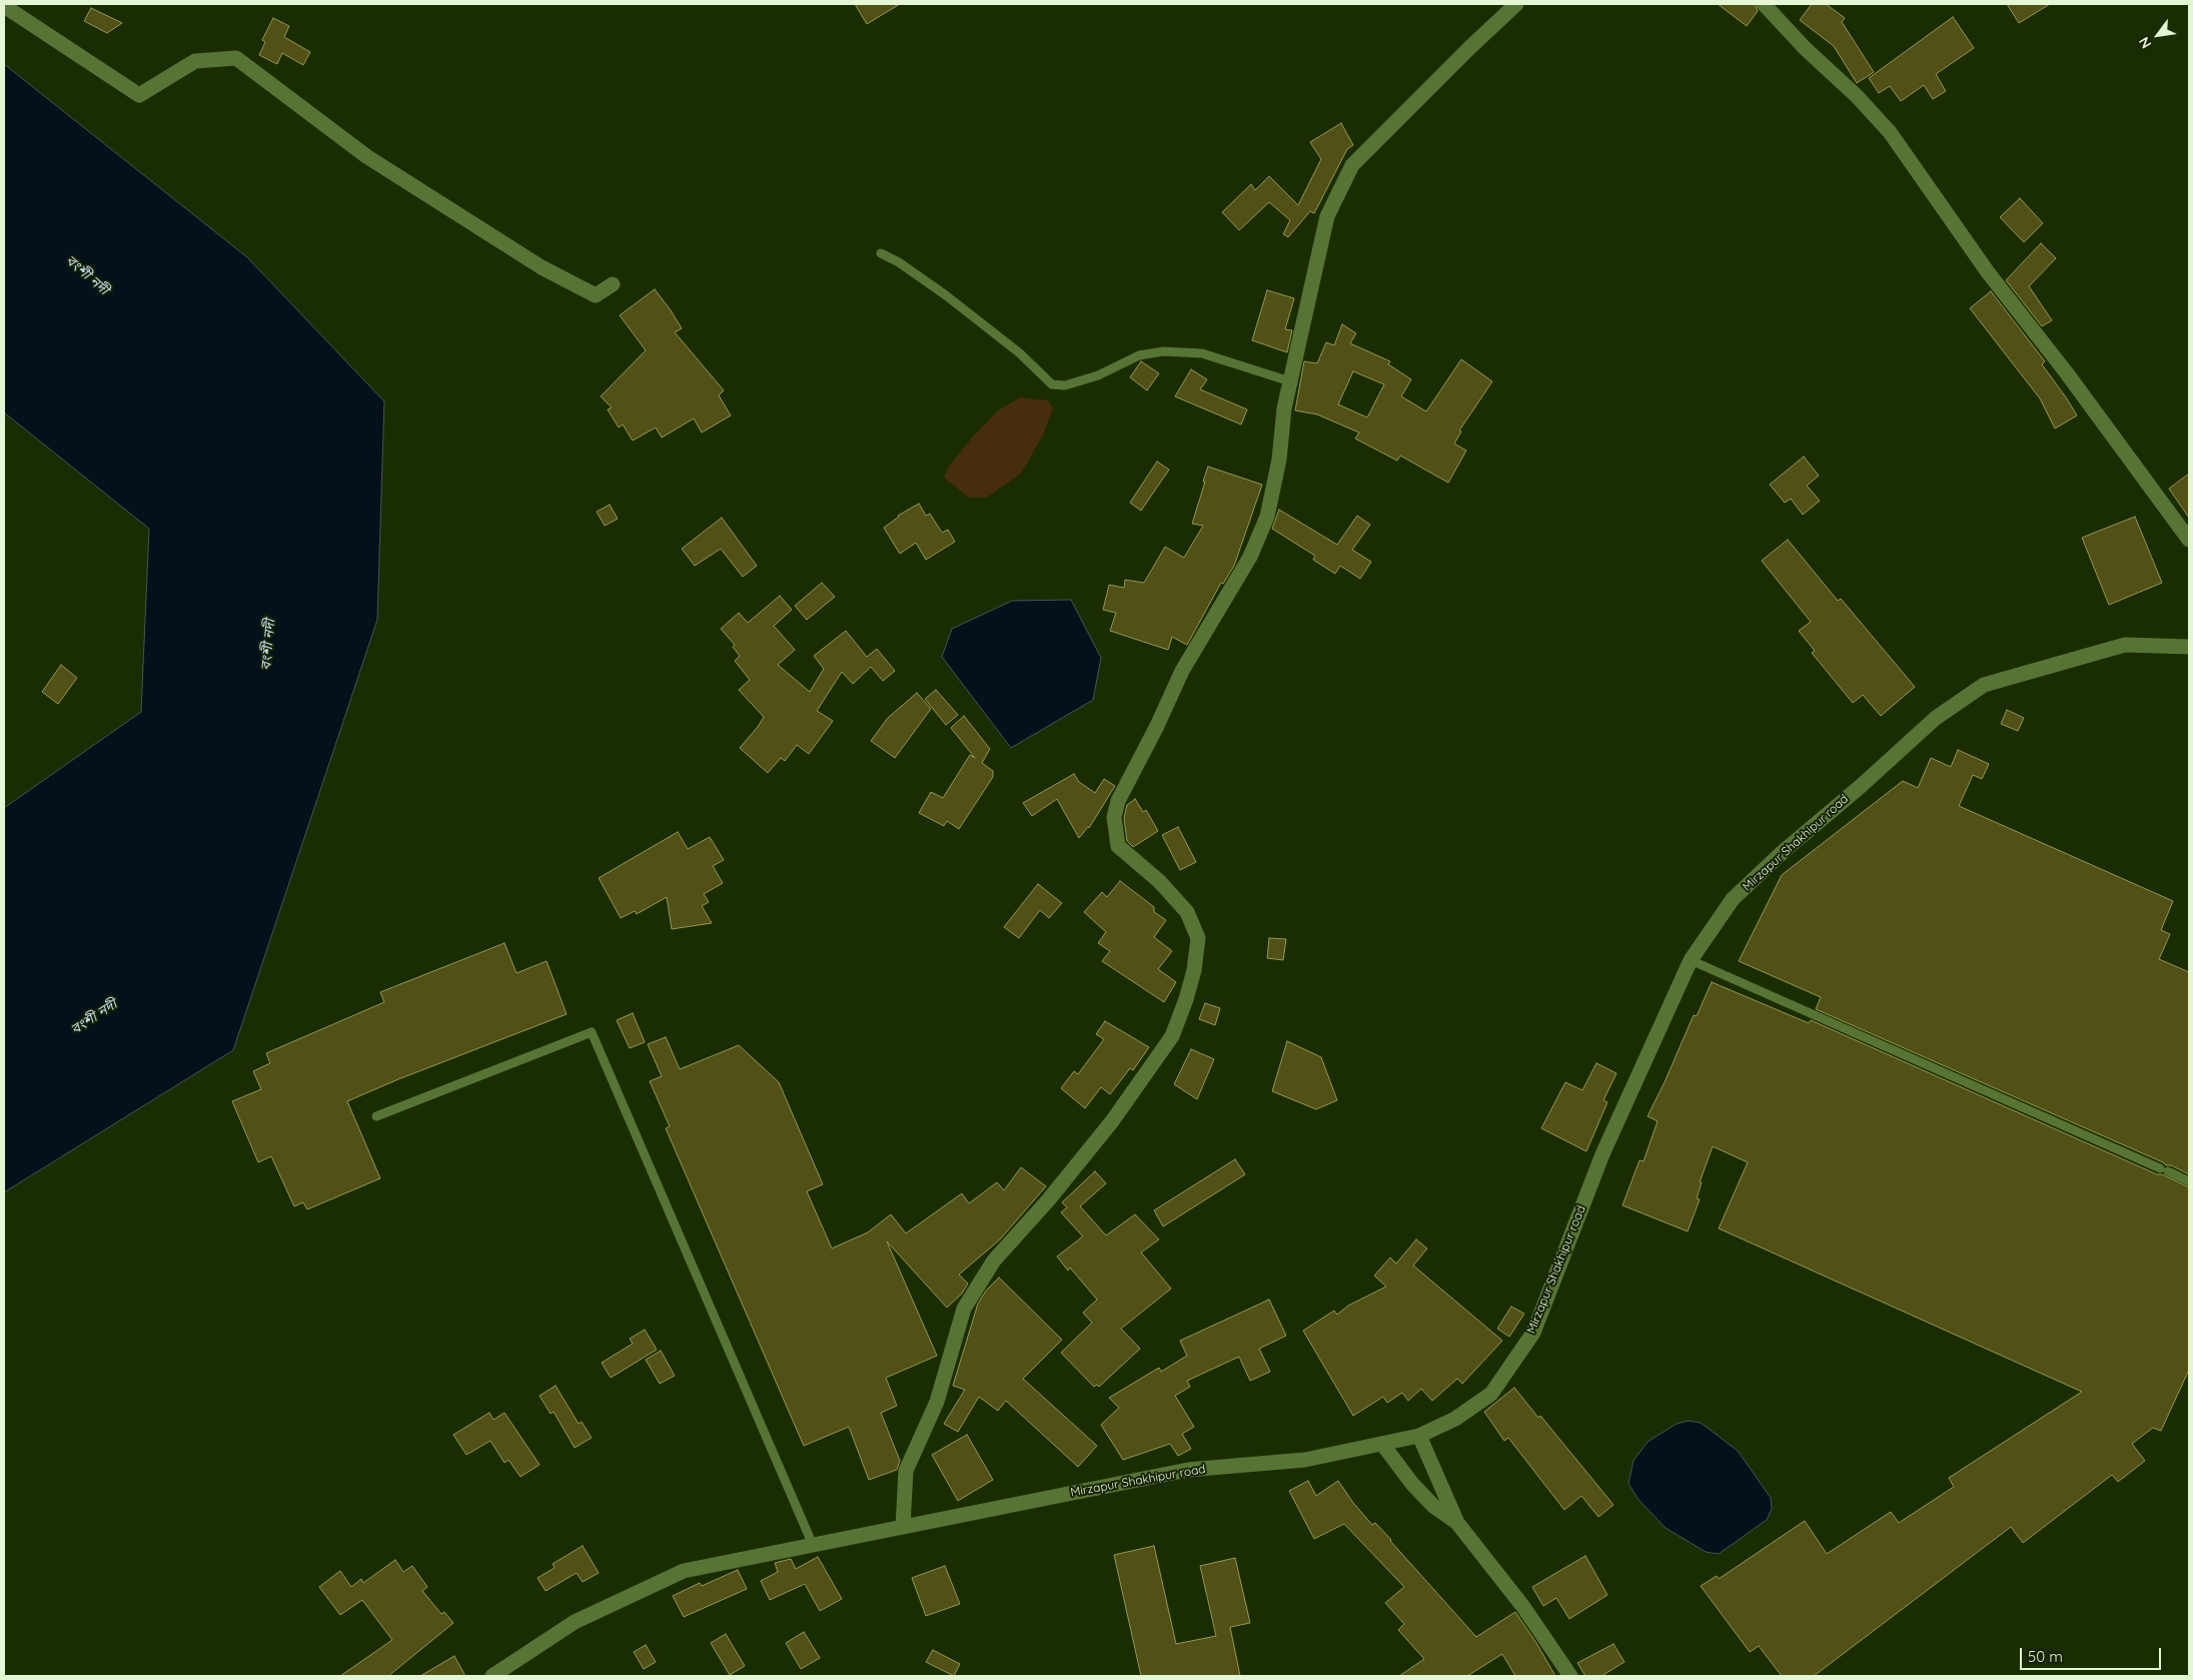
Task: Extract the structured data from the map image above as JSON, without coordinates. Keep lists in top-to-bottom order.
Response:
{
  "streets": {
    "street": ["Mirzapur Shakhipur road"]
  },
  "water": ["বংশী নদী"],
  "scale_bar": "50 m",
  "north": "bottom left"
}
